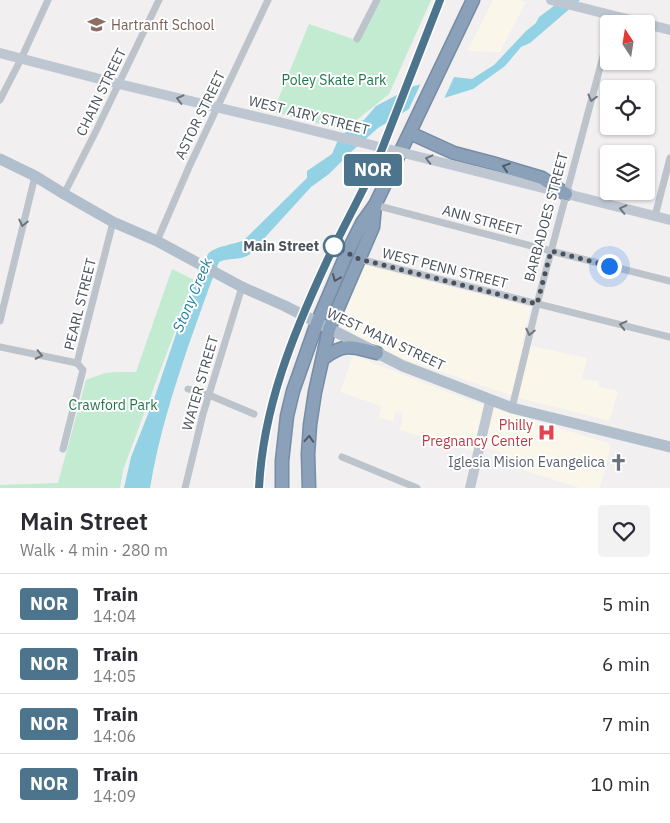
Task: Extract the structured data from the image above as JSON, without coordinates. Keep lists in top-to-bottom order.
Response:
{
  "streets": {
    "main road": ["WEST AIRY STREET", "WEST MAIN STREET"],
    "street": [
      "CHAIN STREET",
      "ASTOR STREET",
      "BARBADOES STREET",
      "ANN STREET",
      "WEST PENN STREET",
      "PEARL STREET",
      "WATER STREET"
    ]
  },
  "crossings": [
    ["CHAIN STREET", "WEST AIRY STREET"],
    ["CHAIN STREET", "WEST MAIN STREET"],
    ["ASTOR STREET", "WEST AIRY STREET"],
    ["ASTOR STREET", "WEST MAIN STREET"],
    ["WEST AIRY STREET", "BARBADOES STREET"],
    ["BARBADOES STREET", "ANN STREET"],
    ["BARBADOES STREET", "WEST PENN STREET"],
    ["BARBADOES STREET", "WEST MAIN STREET"],
    ["PEARL STREET", "WEST MAIN STREET"],
    ["WEST MAIN STREET", "WATER STREET"]
  ],
  "one_way": ["WEST AIRY STREET", "BARBADOES STREET", "WEST PENN STREET"],
  "water": ["Stony Creek"],
  "parks": ["Poley Skate Park", "Crawford Park"],
  "places": {
    "school or university": ["Hartranft School"],
    "other": ["Main Street"],
    "hospital": ["Philly Pregnancy Center"],
    "church": ["Iglesia Mision Evangelica"]
  },
  "north": "top",
  "page": {
    "on_map": "NOR",
    "heading": ["Main Street", "Walk · 4 min · 280 m"],
    "list": [
      {
        "mark": "NOR",
        "name": "Train",
        "note": "14:04",
        "value": "5 min"
      },
      {
        "mark": "NOR",
        "name": "Train",
        "note": "14:05",
        "value": "6 min"
      },
      {
        "mark": "NOR",
        "name": "Train",
        "note": "14:06",
        "value": "7 min"
      },
      {
        "mark": "NOR",
        "name": "Train",
        "note": "14:09",
        "value": "10 min"
      }
    ]
  }
}
